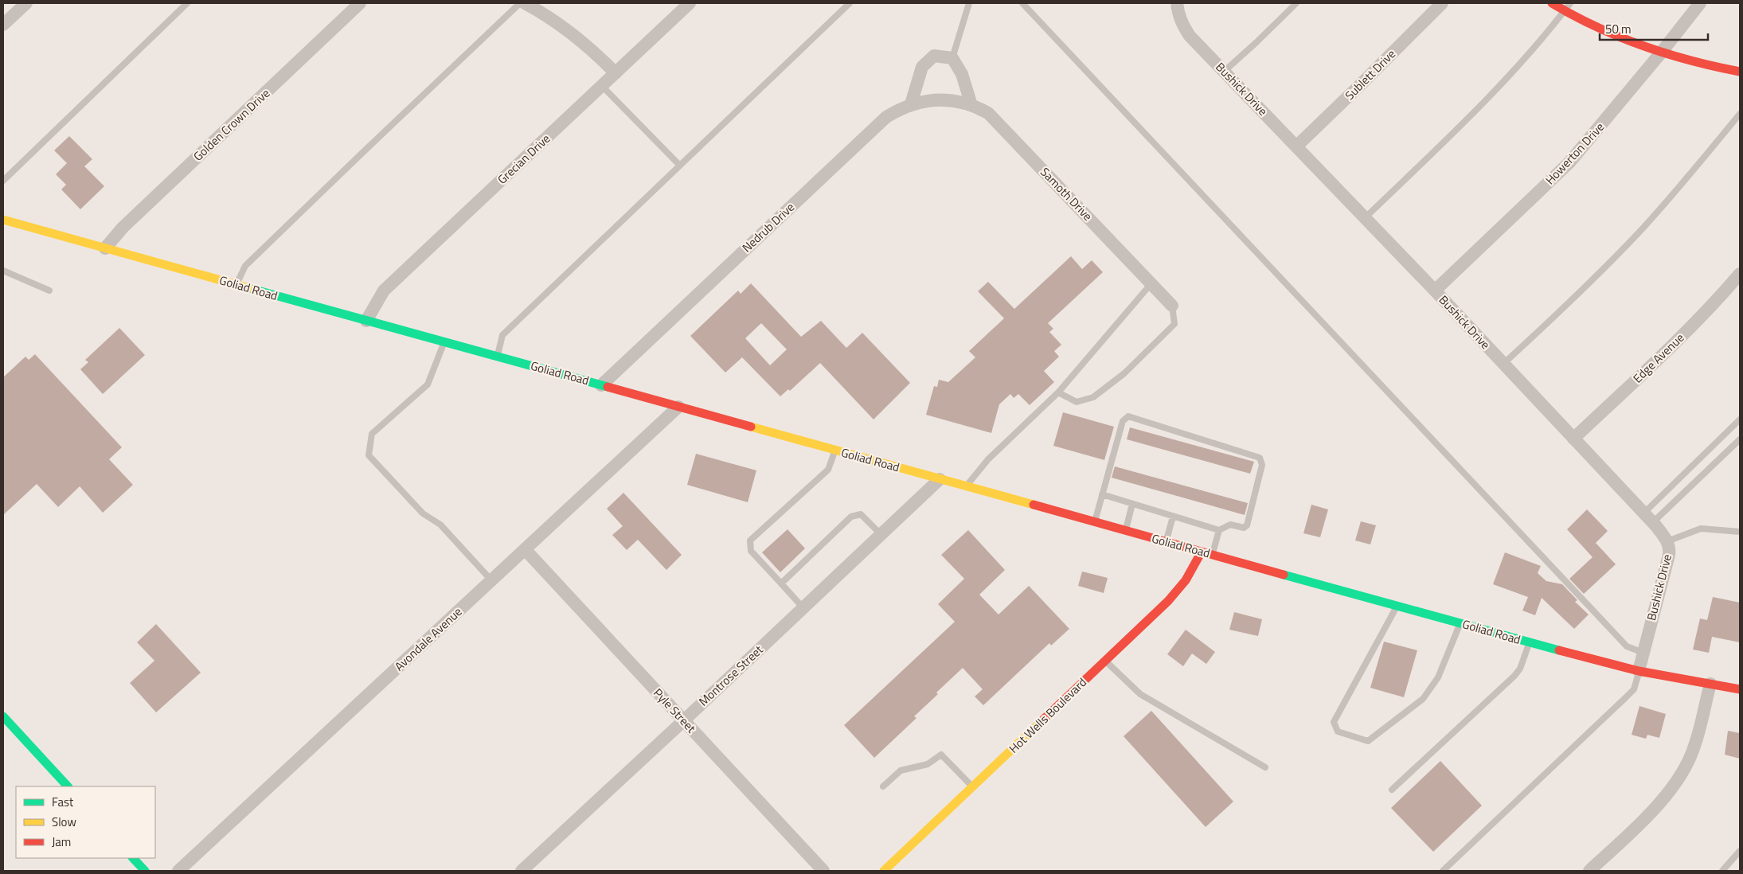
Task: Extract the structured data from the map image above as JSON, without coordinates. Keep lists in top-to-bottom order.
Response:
{
  "streets": {
    "main road": ["Goliad Road", "Hot Wells Boulevard"],
    "street": [
      "Sublett Drive",
      "Bushick Drive",
      "Golden Crown Drive",
      "Howerton Drive",
      "Grecian Drive",
      "Samoth Drive",
      "Nedrub Drive",
      "Edge Avenue",
      "Avondale Avenue",
      "Montrose Street",
      "Pyle Street"
    ]
  },
  "crossings": [
    ["Sublett Drive", "Bushick Drive"],
    ["Bushick Drive", "Howerton Drive"],
    ["Bushick Drive", "Goliad Road"],
    ["Bushick Drive", "Edge Avenue"],
    ["Golden Crown Drive", "Goliad Road"],
    ["Grecian Drive", "Goliad Road"],
    ["Samoth Drive", "Nedrub Drive"],
    ["Nedrub Drive", "Goliad Road"],
    ["Goliad Road", "Avondale Avenue"],
    ["Goliad Road", "Montrose Street"],
    ["Goliad Road", "Hot Wells Boulevard"],
    ["Avondale Avenue", "Pyle Street"],
    ["Montrose Street", "Pyle Street"]
  ],
  "legend": ["Fast", "Slow", "Jam"],
  "scale_bar": "50 m"
}
